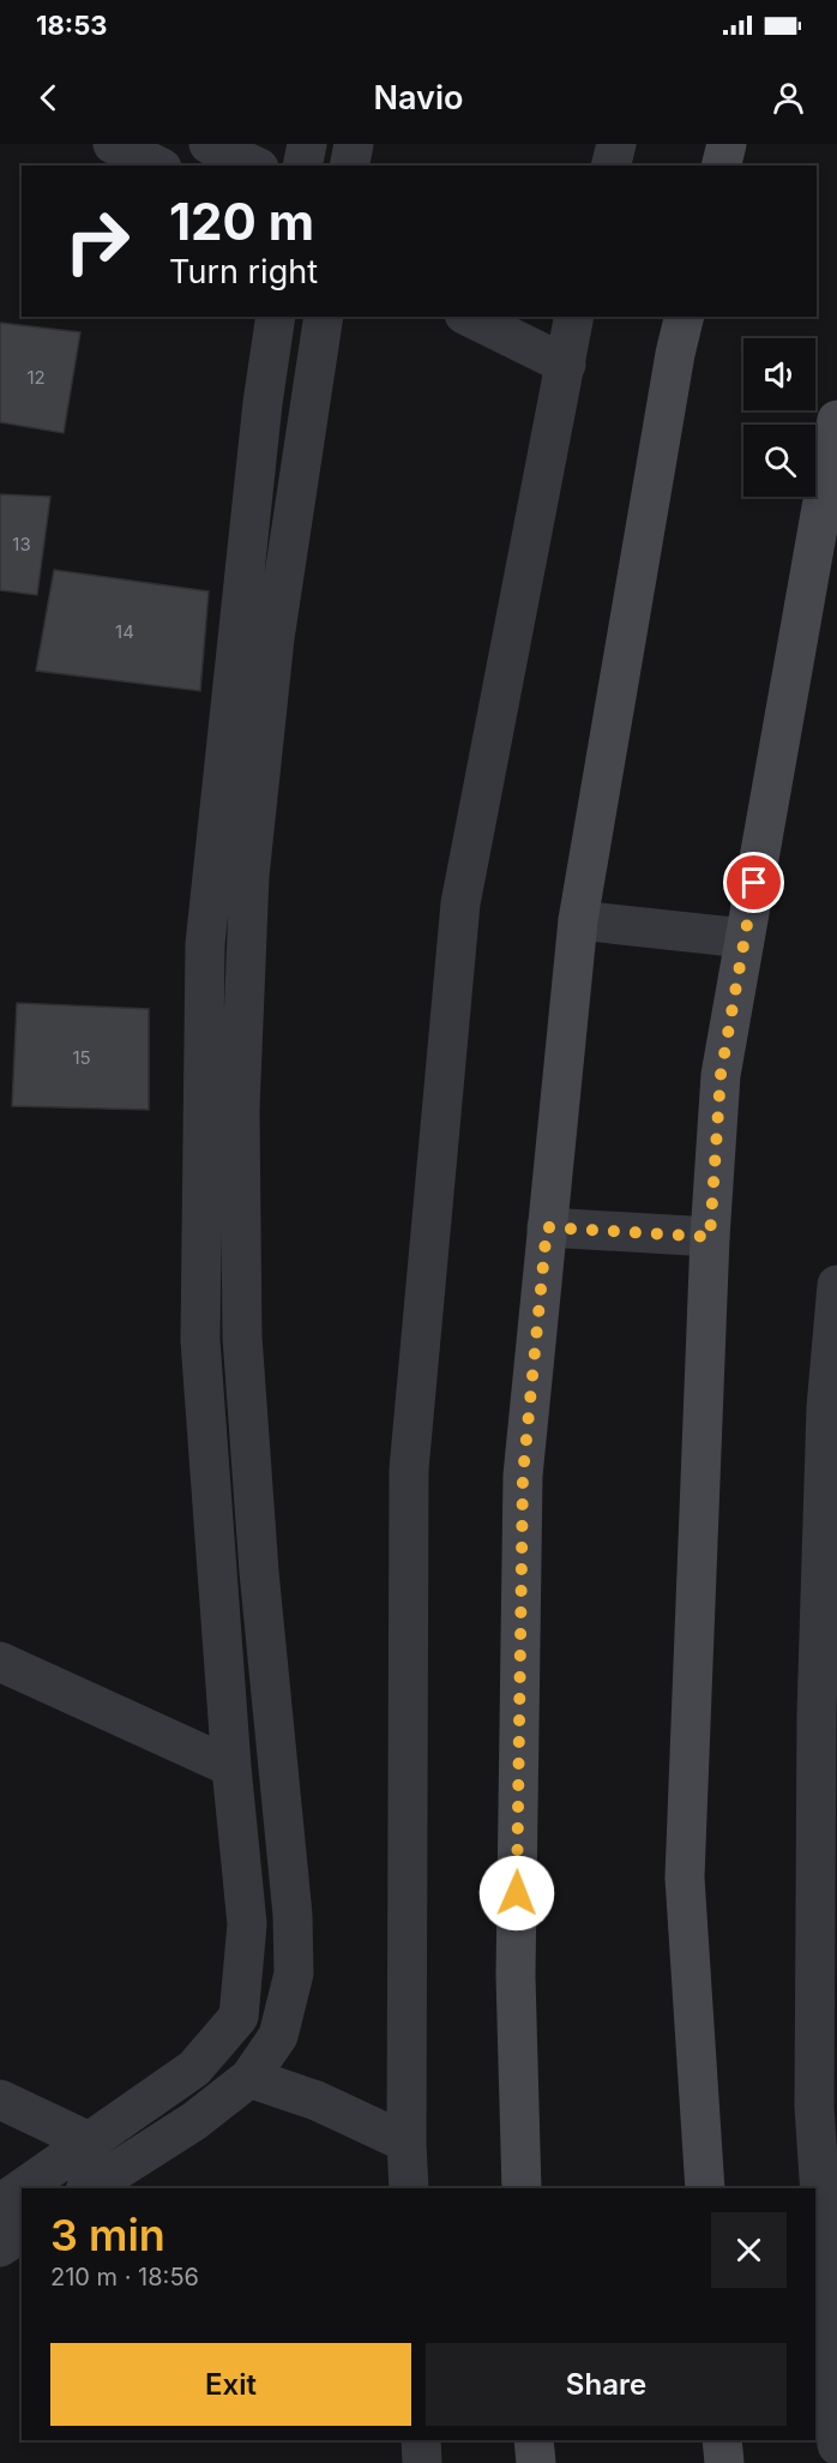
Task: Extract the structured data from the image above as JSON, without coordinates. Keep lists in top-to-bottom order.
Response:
{
  "house_numbers": [
    "12",
    "13",
    "14",
    "15"
  ],
  "page": {
    "status": "18:53",
    "header": "Navio",
    "turn": ["120 m", "Turn right"],
    "heading": ["3 min", "210 m · 18:56"],
    "buttons": ["Exit", "Share"]
  }
}
